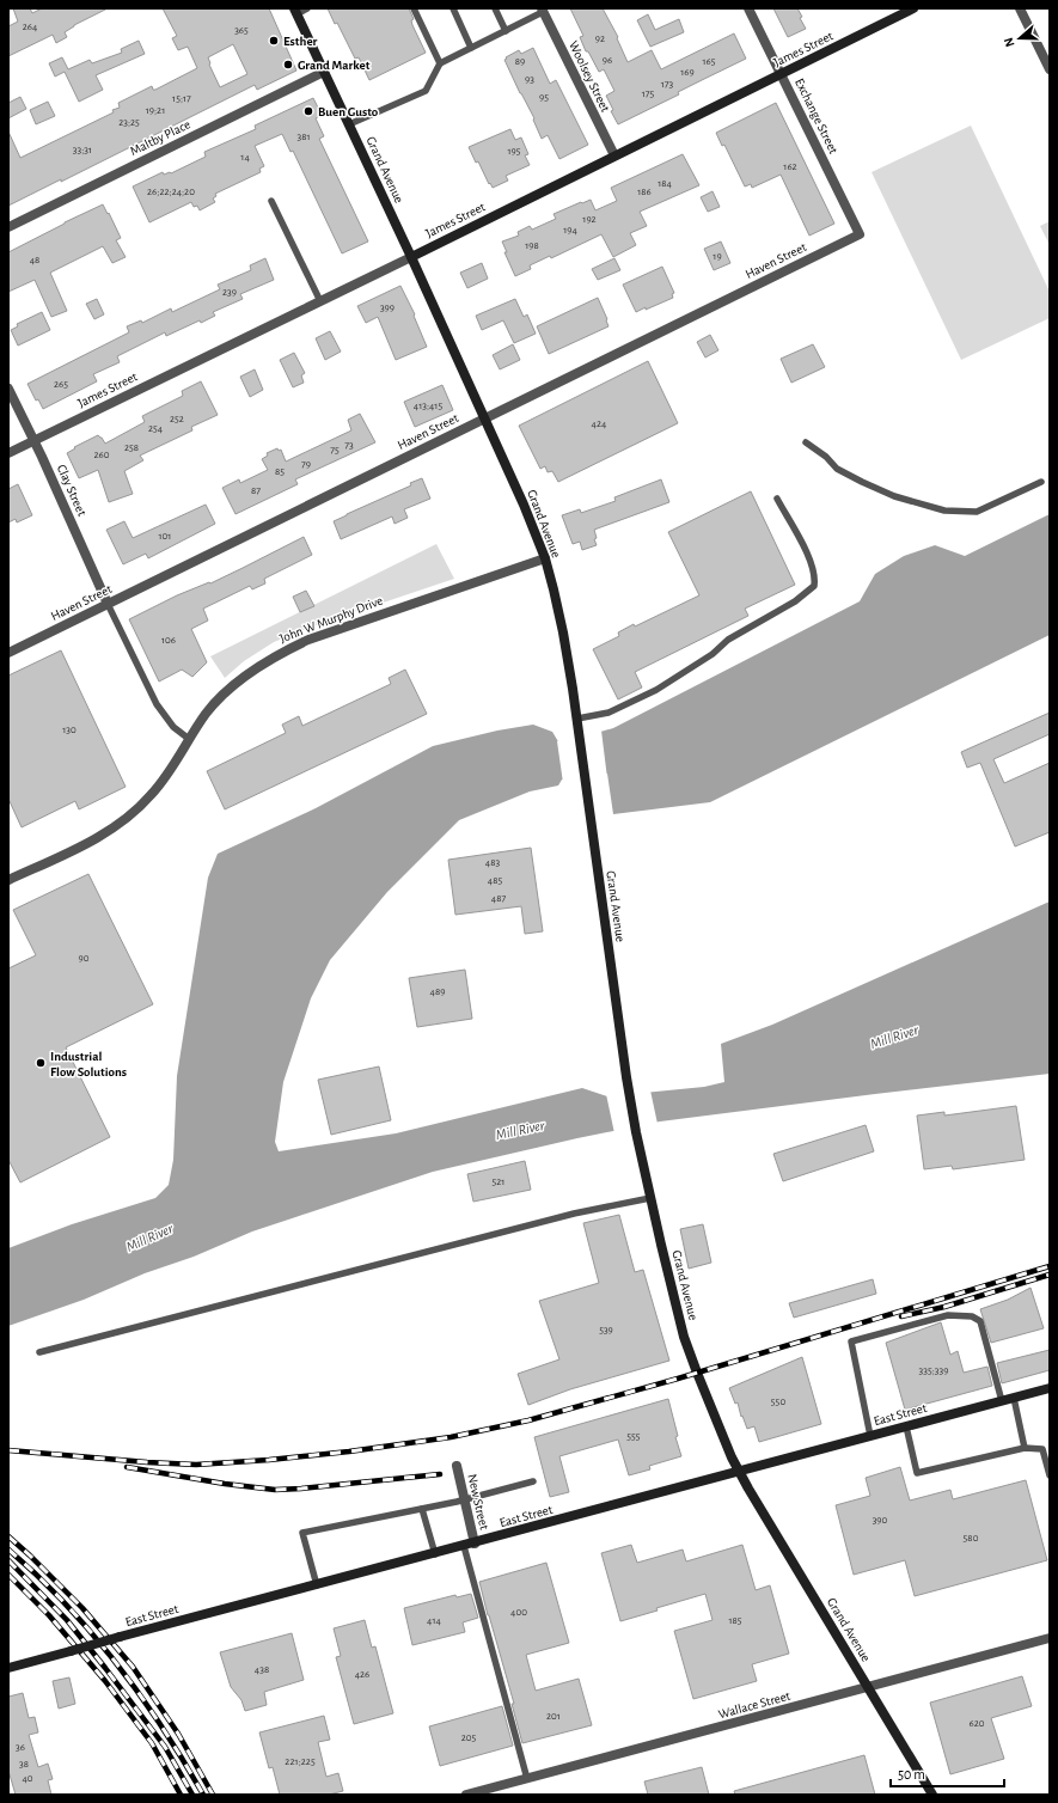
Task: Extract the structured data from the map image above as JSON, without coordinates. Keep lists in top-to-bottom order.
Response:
{
  "streets": {
    "main road": ["James Street", "Grand Avenue", "East Street"],
    "street": [
      "Woolsey Street",
      "Exchange Street",
      "Maltby Place",
      "Haven Street",
      "Clay Street",
      "John W Murphy Drive",
      "New Street",
      "Wallace Street"
    ]
  },
  "crossings": [
    ["James Street", "Woolsey Street"],
    ["James Street", "Exchange Street"],
    ["James Street", "Grand Avenue"],
    ["James Street", "Clay Street"],
    ["Exchange Street", "Haven Street"],
    ["Maltby Place", "Grand Avenue"],
    ["Grand Avenue", "Haven Street"],
    ["Grand Avenue", "John W Murphy Drive"],
    ["Grand Avenue", "East Street"],
    ["Grand Avenue", "Wallace Street"],
    ["Haven Street", "Clay Street"],
    ["East Street", "New Street"]
  ],
  "water": ["Mill River"],
  "places": [
    "Esther",
    "Grand Market",
    "Buen Gusto",
    "Industrial Flow Solutions"
  ],
  "house_numbers": [
    "264",
    "365",
    "92",
    "96",
    "89",
    "165",
    "169",
    "93",
    "173",
    "175",
    "95",
    "15;17",
    "19;21",
    "23;25",
    "381",
    "33;31",
    "195",
    "14",
    "162",
    "184",
    "26;22;24;20",
    "186",
    "192",
    "194",
    "198",
    "19",
    "48",
    "239",
    "399",
    "265",
    "413;415",
    "252",
    "424",
    "254",
    "73",
    "258",
    "75",
    "260",
    "79",
    "85",
    "87",
    "101",
    "106",
    "130",
    "483",
    "485",
    "487",
    "90",
    "489",
    "521",
    "539",
    "335;339",
    "550",
    "555",
    "390",
    "580",
    "400",
    "414",
    "185",
    "438",
    "426",
    "201",
    "620",
    "205",
    "36",
    "221;225",
    "38",
    "40"
  ],
  "scale_bar": "50 m",
  "north": "left"
}
